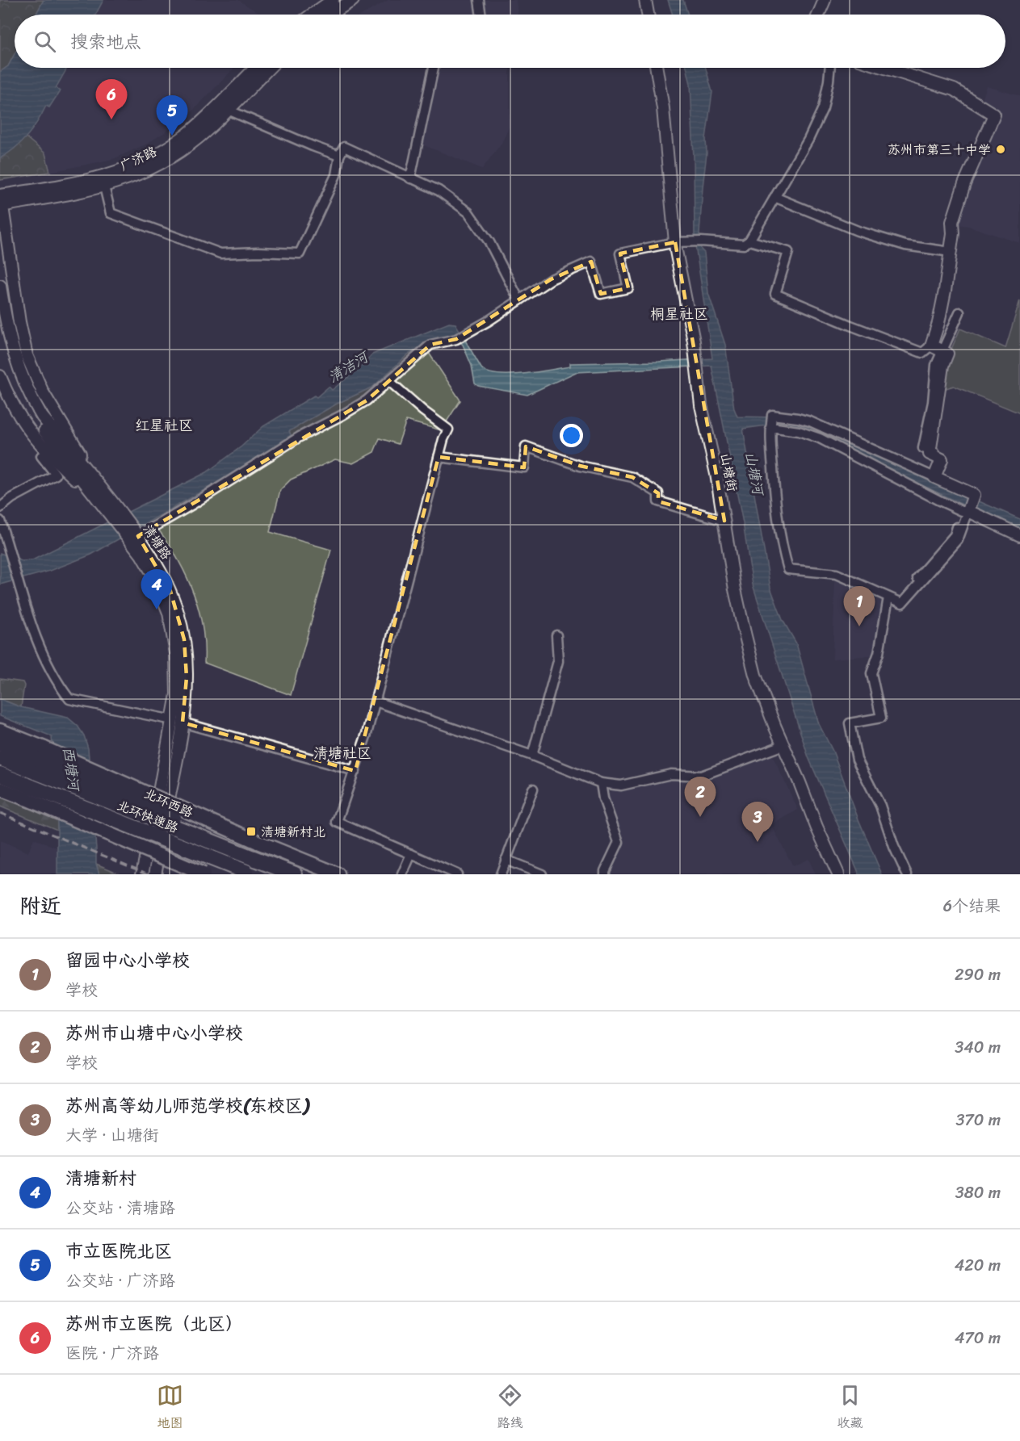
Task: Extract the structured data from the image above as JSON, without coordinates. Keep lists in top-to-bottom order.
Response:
{
  "streets": {
    "highway": ["北环快速路"],
    "main road": [
      "广济路",
      "山塘街",
      "清塘路",
      "北环西路"
    ]
  },
  "districts": ["桐星社区", "红星社区", "清塘社区"],
  "water": ["清洁河", "山塘河", "西塘河"],
  "places": {
    "other": ["苏州市第三十中学"],
    "transit": ["清塘新村北"]
  },
  "page": {
    "search": "搜索地点",
    "pins": [
      "6",
      "5",
      "4",
      "1",
      "2",
      "3"
    ],
    "heading": ["附近", "6个结果"],
    "list": [
      {
        "mark": "1",
        "name": "留园中心小学校",
        "note": "学校",
        "value": "290 m"
      },
      {
        "mark": "2",
        "name": "苏州市山塘中心小学校",
        "note": "学校",
        "value": "340 m"
      },
      {
        "mark": "3",
        "name": "苏州高等幼儿师范学校(东校区)",
        "note": "大学 · 山塘街",
        "value": "370 m"
      },
      {
        "mark": "4",
        "name": "清塘新村",
        "note": "公交站 · 清塘路",
        "value": "380 m"
      },
      {
        "mark": "5",
        "name": "市立医院北区",
        "note": "公交站 · 广济路",
        "value": "420 m"
      },
      {
        "mark": "6",
        "name": "苏州市立医院（北区）",
        "note": "医院 · 广济路",
        "value": "470 m"
      }
    ],
    "nav": ["地图", "路线", "收藏"]
  }
}
